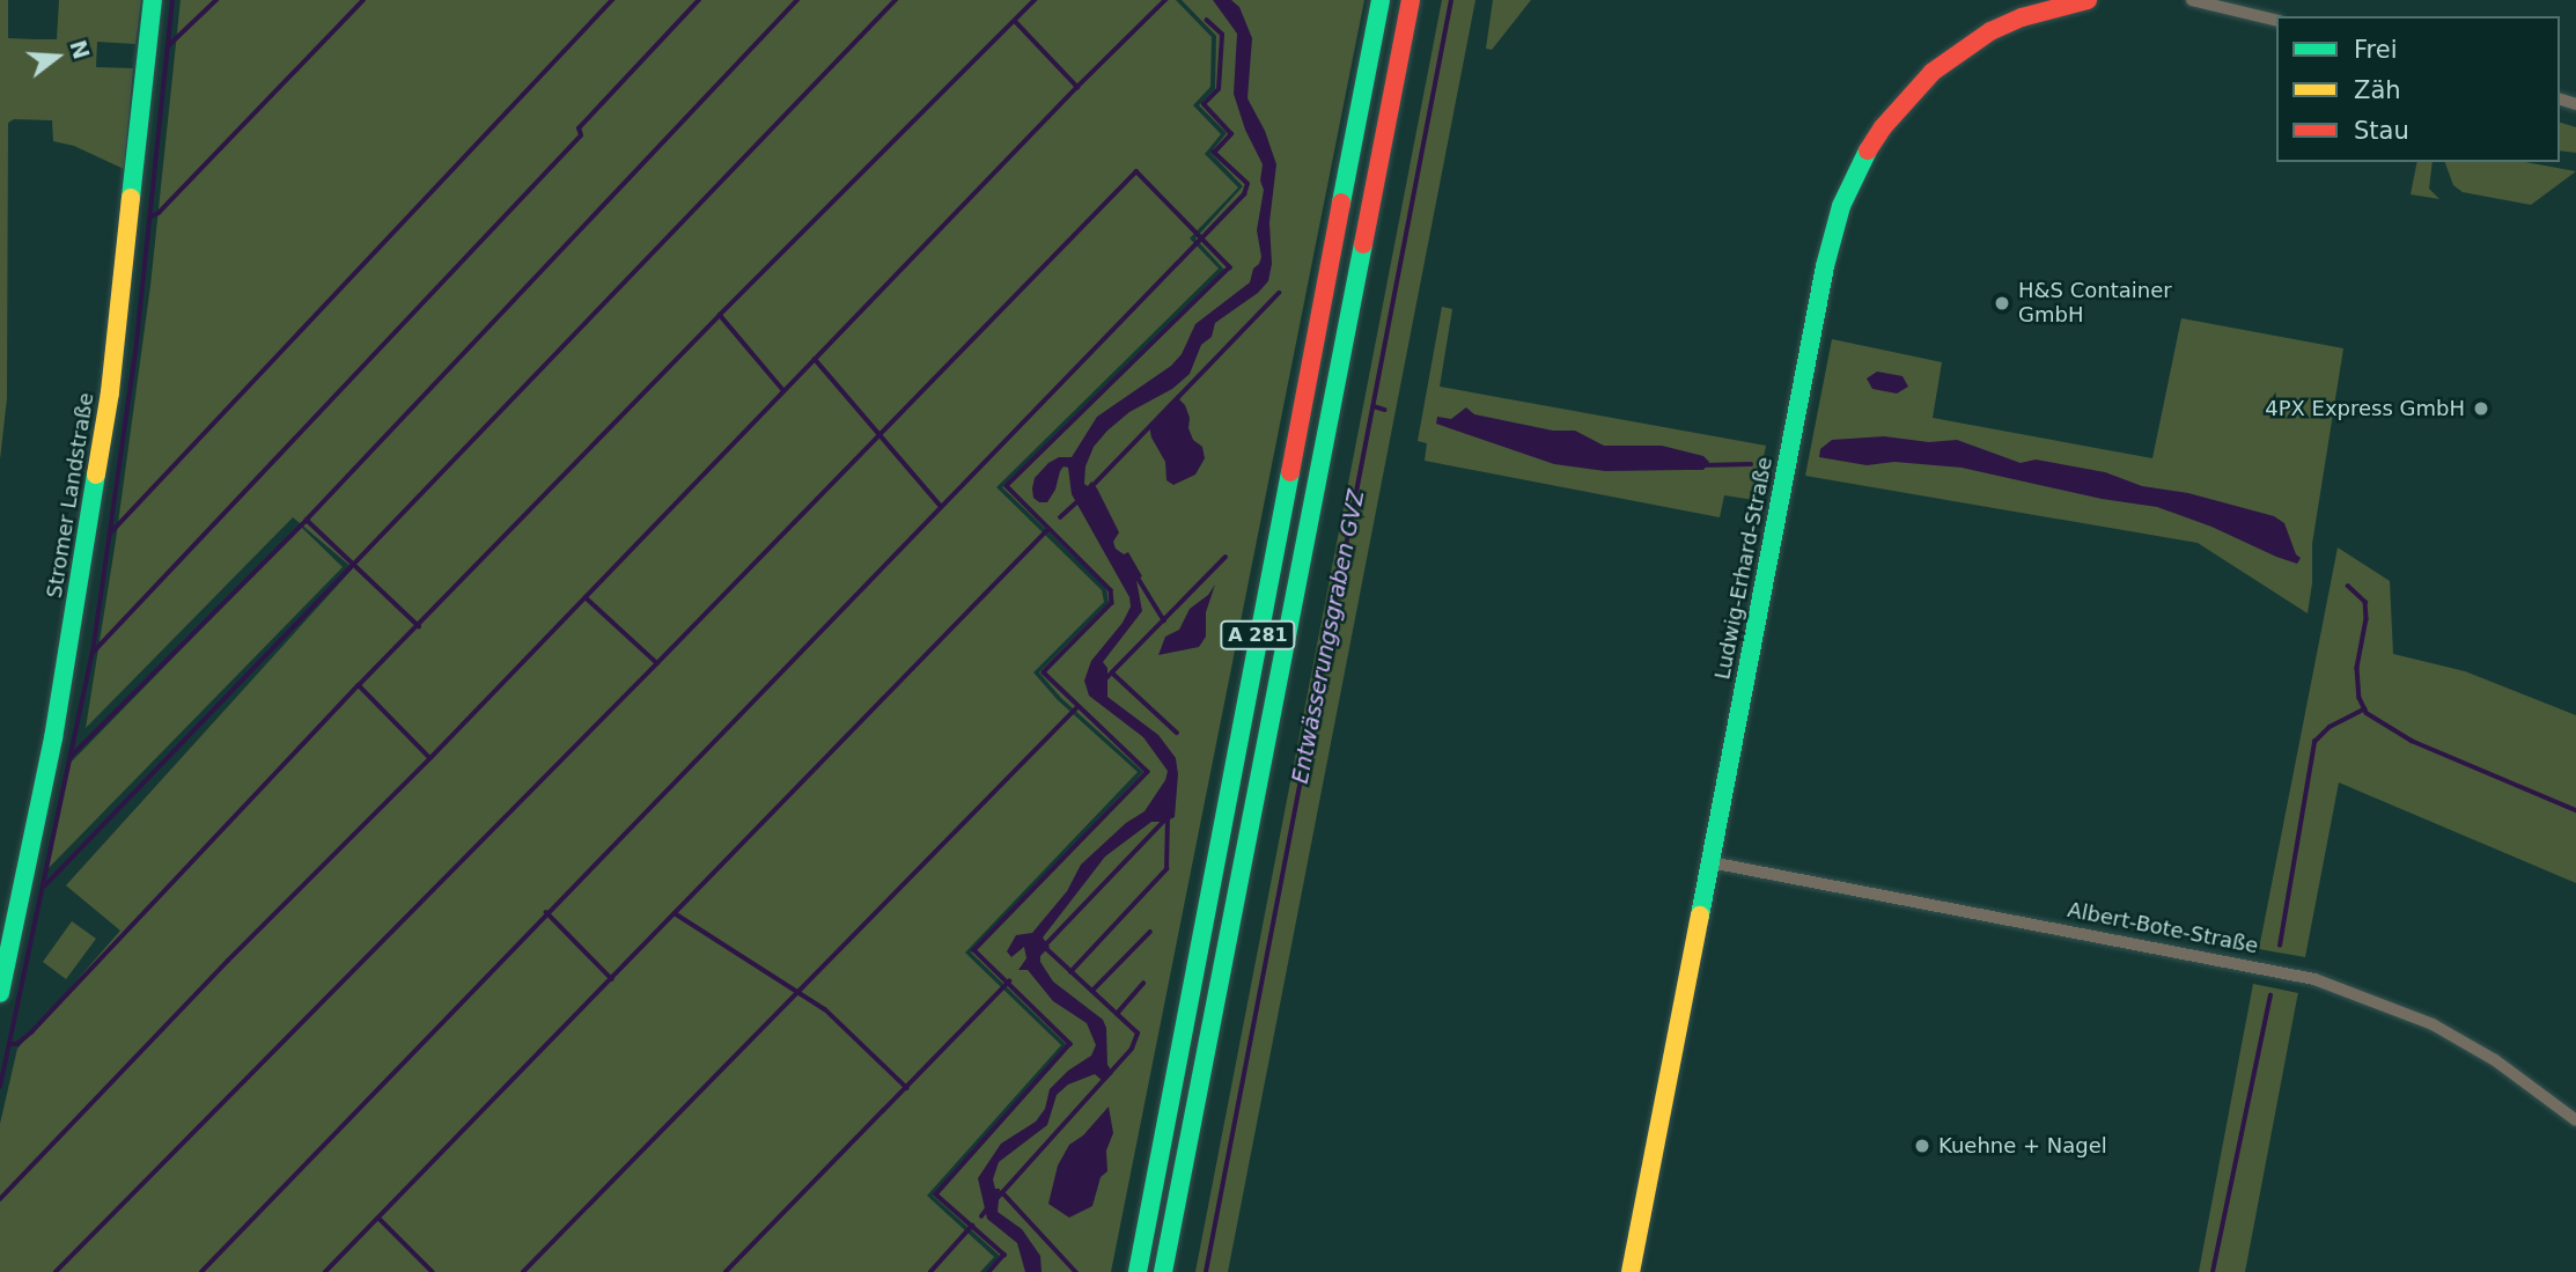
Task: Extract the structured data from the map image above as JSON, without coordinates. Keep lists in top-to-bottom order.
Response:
{
  "streets": {
    "main road": ["Stromer Landstraße", "Ludwig-Erhard-Straße", "A 281"],
    "street": ["Albert-Bote-Straße"]
  },
  "crossings": [
    ["Ludwig-Erhard-Straße", "Albert-Bote-Straße"]
  ],
  "water": ["Entwässerungsgraben GVZ"],
  "places": ["H&S Container GmbH", "4PX Express GmbH", "Kuehne + Nagel"],
  "legend": ["Frei", "Zäh", "Stau"],
  "north": "right"
}
